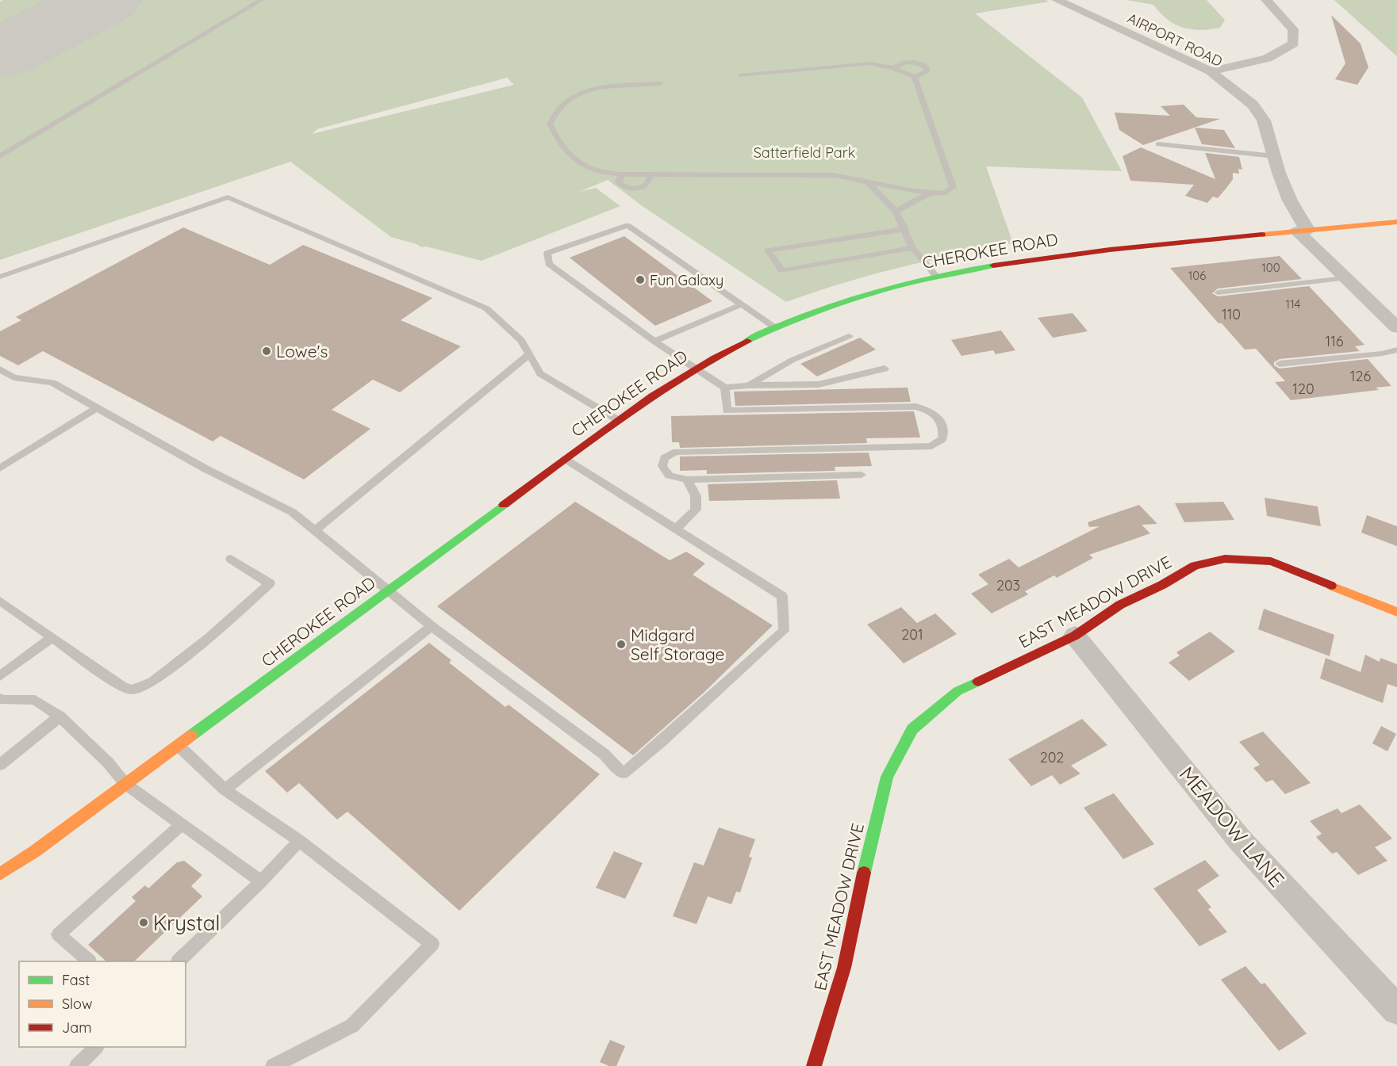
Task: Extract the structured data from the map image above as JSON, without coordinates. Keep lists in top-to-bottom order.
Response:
{
  "streets": {
    "main road": ["CHEROKEE ROAD", "EAST MEADOW DRIVE"],
    "street": ["AIRPORT ROAD", "MEADOW LANE"]
  },
  "crossings": [
    ["AIRPORT ROAD", "CHEROKEE ROAD"],
    ["EAST MEADOW DRIVE", "MEADOW LANE"]
  ],
  "parks": ["Satterfield Park"],
  "places": [
    "Fun Galaxy",
    "Lowe's",
    "Midgard Self Storage",
    "Krystal"
  ],
  "house_numbers": [
    "100",
    "106",
    "114",
    "110",
    "116",
    "126",
    "120",
    "203",
    "201",
    "202"
  ],
  "legend": ["Fast", "Slow", "Jam"]
}
